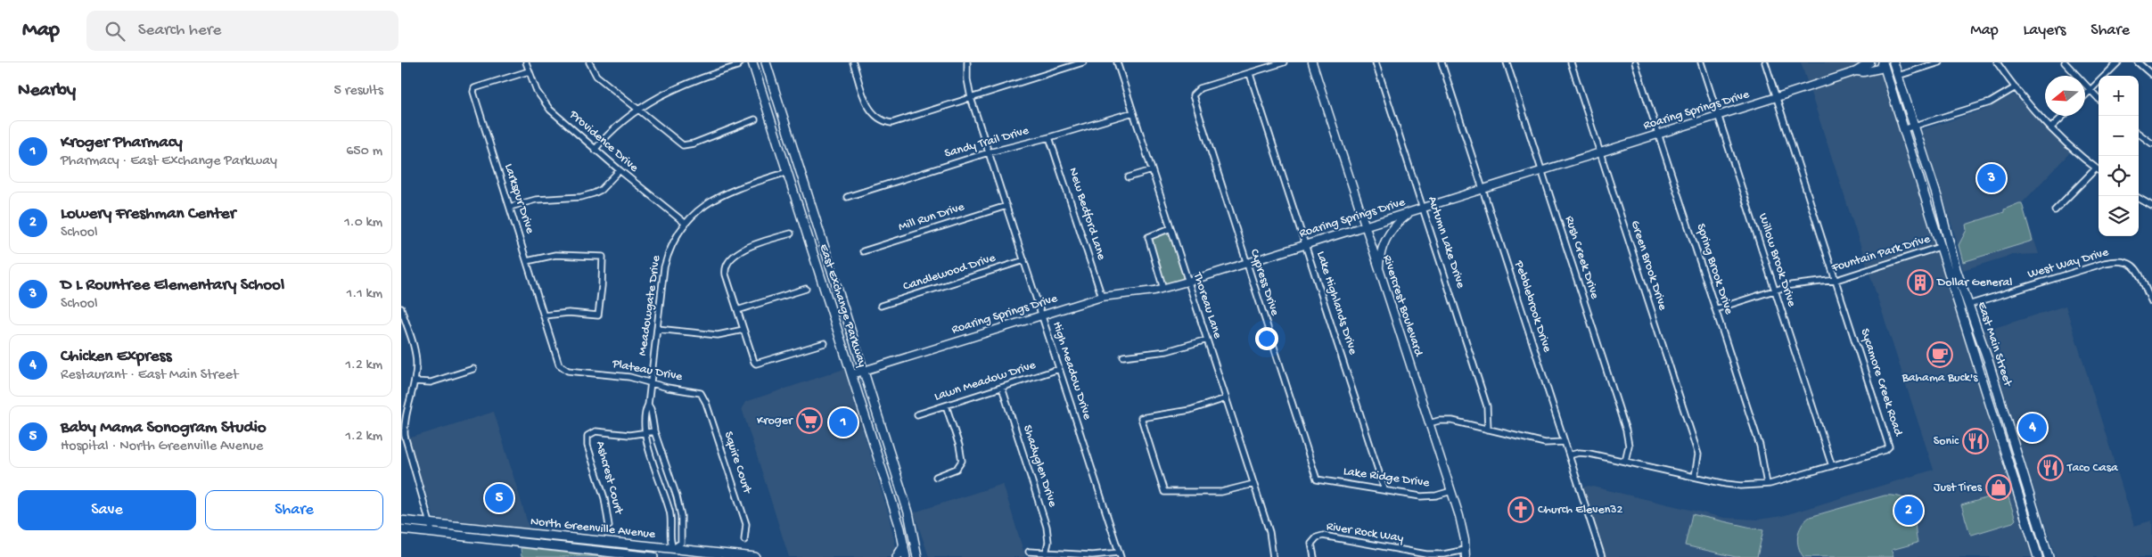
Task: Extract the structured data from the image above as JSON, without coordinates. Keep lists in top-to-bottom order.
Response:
{
  "streets": {
    "main road": ["East Exchange Parkway", "East Main Street", "North Greenville Avenue"],
    "street": [
      "Roaring Springs Drive",
      "Providence Drive",
      "Sandy Trail Drive",
      "Larkspur Drive",
      "New Bedford Lane",
      "Mill Run Drive",
      "Autumn Lake Drive",
      "Fountain Park Drive",
      "Rush Creek Drive",
      "Willow Brook Drive",
      "West Way Drive",
      "Green Brook Drive",
      "Spring Brook Drive",
      "Candlewood Drive",
      "Cypress Drive",
      "Lake Highlands Drive",
      "Meadowgate Drive",
      "Thoreau Lane",
      "Rivercrest Boulevard",
      "Pebblebrook Drive",
      "Plateau Drive",
      "High Meadow Drive",
      "Lawn Meadow Drive",
      "Sycamore Creek Road",
      "Squire Court",
      "Shadyglen Drive",
      "Ashcrest Court",
      "Lake Ridge Drive",
      "River Rock Way"
    ]
  },
  "crossings": [
    ["Roaring Springs Drive", "New Bedford Lane"],
    ["Roaring Springs Drive", "Autumn Lake Drive"],
    ["Roaring Springs Drive", "Rush Creek Drive"],
    ["Roaring Springs Drive", "Willow Brook Drive"],
    ["Roaring Springs Drive", "Green Brook Drive"],
    ["Roaring Springs Drive", "Spring Brook Drive"],
    ["Roaring Springs Drive", "Cypress Drive"],
    ["Roaring Springs Drive", "Lake Highlands Drive"],
    ["Roaring Springs Drive", "East Exchange Parkway"],
    ["Roaring Springs Drive", "Thoreau Lane"],
    ["Roaring Springs Drive", "Rivercrest Boulevard"],
    ["Roaring Springs Drive", "Pebblebrook Drive"],
    ["Roaring Springs Drive", "East Main Street"],
    ["Roaring Springs Drive", "High Meadow Drive"],
    ["Roaring Springs Drive", "Sycamore Creek Road"],
    ["Providence Drive", "Larkspur Drive"],
    ["Providence Drive", "Meadowgate Drive"],
    ["Sandy Trail Drive", "New Bedford Lane"],
    ["Sandy Trail Drive", "Thoreau Lane"],
    ["Sandy Trail Drive", "High Meadow Drive"],
    ["Larkspur Drive", "Plateau Drive"],
    ["Mill Run Drive", "High Meadow Drive"],
    ["Fountain Park Drive", "Willow Brook Drive"],
    ["Fountain Park Drive", "Spring Brook Drive"],
    ["Fountain Park Drive", "East Main Street"],
    ["Fountain Park Drive", "Sycamore Creek Road"],
    ["Rush Creek Drive", "Sycamore Creek Road"],
    ["Willow Brook Drive", "Sycamore Creek Road"],
    ["West Way Drive", "East Main Street"],
    ["Green Brook Drive", "Sycamore Creek Road"],
    ["Spring Brook Drive", "Sycamore Creek Road"],
    ["Candlewood Drive", "High Meadow Drive"],
    ["Cypress Drive", "Lake Highlands Drive"],
    ["Cypress Drive", "Lake Ridge Drive"],
    ["Lake Highlands Drive", "Lake Ridge Drive"],
    ["Meadowgate Drive", "East Exchange Parkway"],
    ["Meadowgate Drive", "Plateau Drive"],
    ["Meadowgate Drive", "Ashcrest Court"],
    ["Meadowgate Drive", "North Greenville Avenue"],
    ["Rivercrest Boulevard", "Lake Ridge Drive"],
    ["Rivercrest Boulevard", "River Rock Way"],
    ["Pebblebrook Drive", "Sycamore Creek Road"],
    ["Plateau Drive", "Squire Court"],
    ["High Meadow Drive", "Lawn Meadow Drive"],
    ["Lawn Meadow Drive", "Shadyglen Drive"]
  ],
  "places": {
    "building": ["Dollar General"],
    "cafe": ["Bahama Buck's"],
    "supermarket": ["Kroger"],
    "restaurant": ["Sonic", "Taco Casa"],
    "shop": ["Just Tires"],
    "church": ["Church Eleven32"]
  },
  "north": "left",
  "page": {
    "header": "Map",
    "search": "Search here",
    "nav": ["Map", "Layers", "Share"],
    "heading": ["Nearby", "5 results"],
    "map_buttons": ["+", "−"],
    "list": [
      {
        "mark": "1",
        "name": "Kroger Pharmacy",
        "note": "Pharmacy · East Exchange Parkway",
        "value": "650 m"
      },
      {
        "mark": "2",
        "name": "Lowery Freshman Center",
        "note": "School",
        "value": "1.0 km"
      },
      {
        "mark": "3",
        "name": "D L Rountree Elementary School",
        "note": "School",
        "value": "1.1 km"
      },
      {
        "mark": "4",
        "name": "Chicken Express",
        "note": "Restaurant · East Main Street",
        "value": "1.2 km"
      },
      {
        "mark": "5",
        "name": "Baby Mama Sonogram Studio",
        "note": "Hospital · North Greenville Avenue",
        "value": "1.2 km"
      }
    ],
    "pins": [
      "3",
      "1",
      "4",
      "5",
      "2"
    ],
    "buttons": ["Save", "Share"]
  }
}
